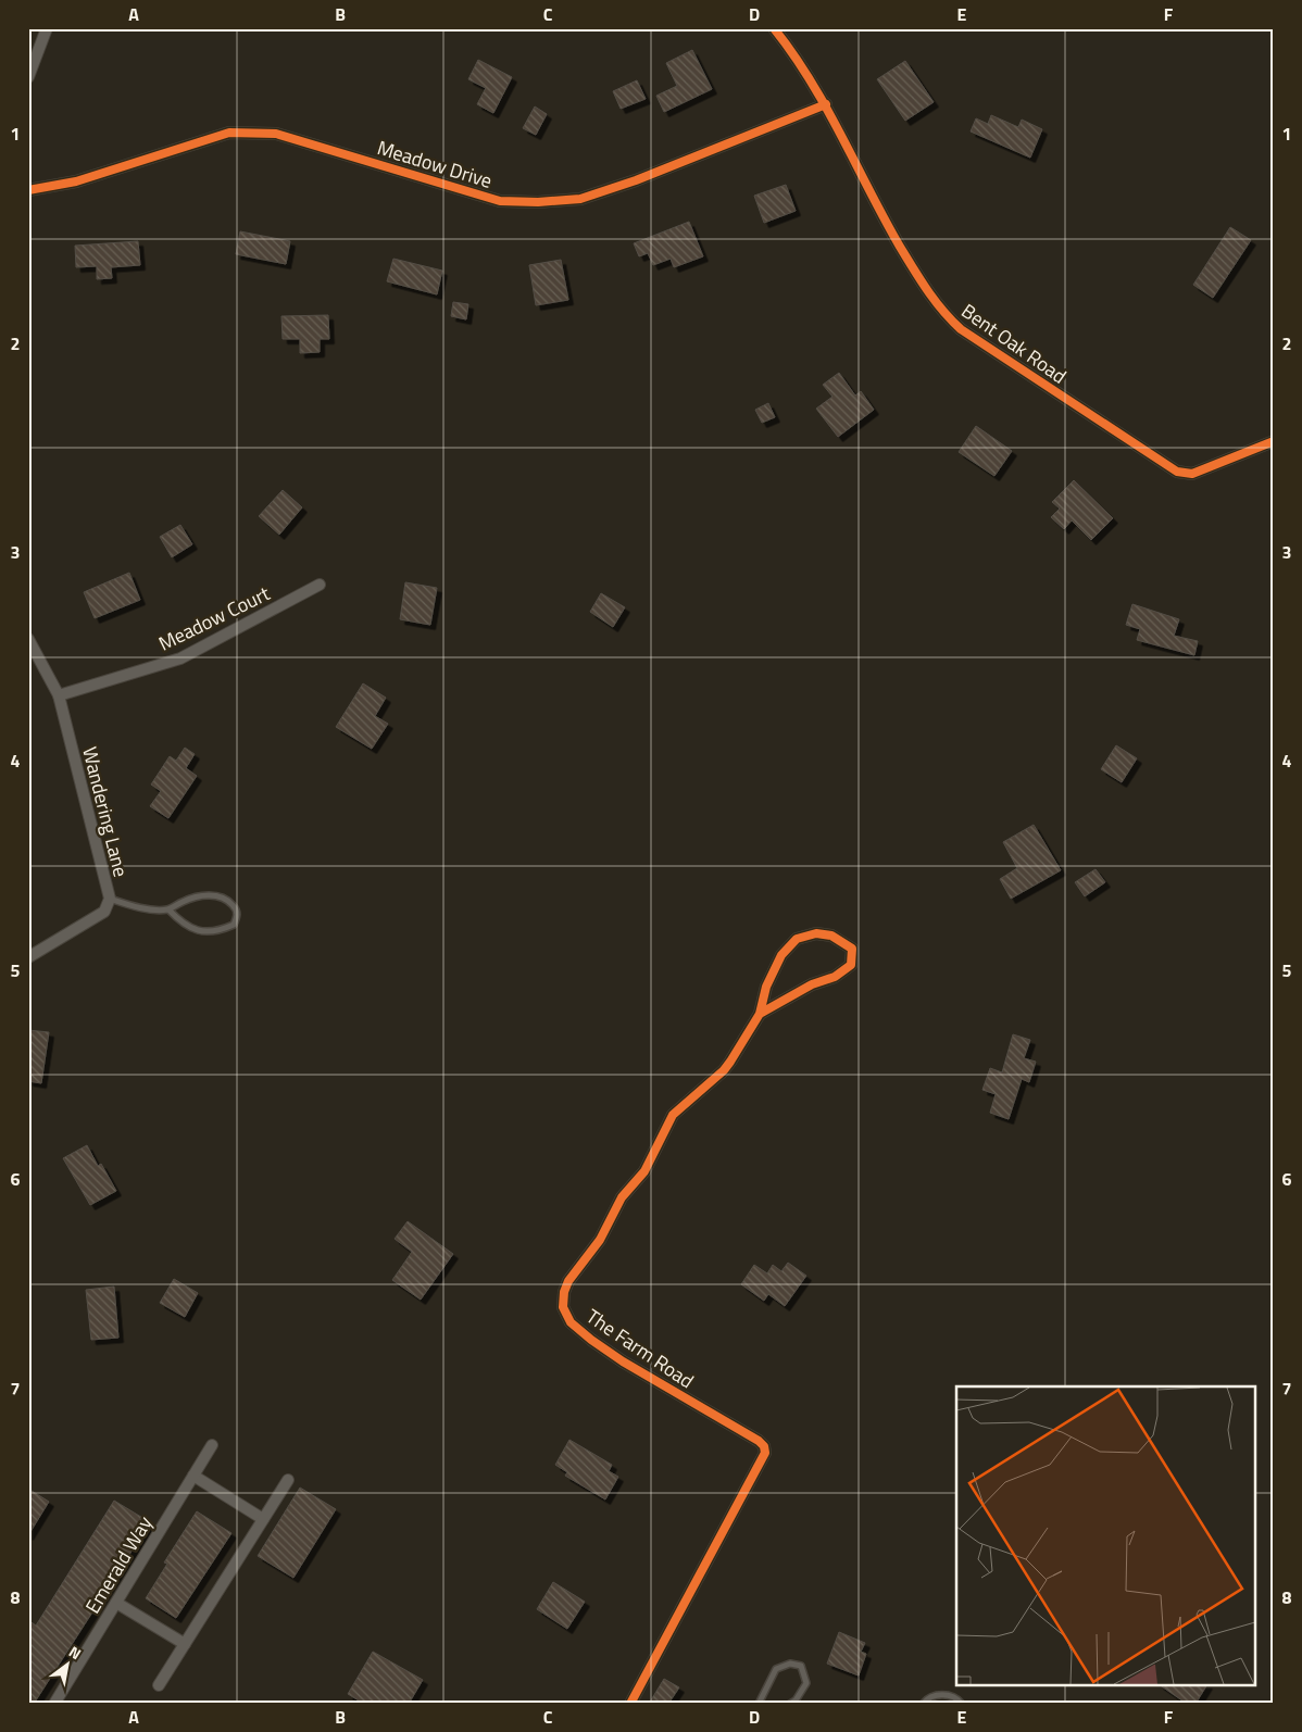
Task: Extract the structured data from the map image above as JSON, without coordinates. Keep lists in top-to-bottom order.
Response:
{
  "streets": {
    "street": [
      "Meadow Drive",
      "Bent Oak Road",
      "Meadow Court",
      "Wandering Lane",
      "The Farm Road",
      "Emerald Way"
    ]
  },
  "crossings": [
    ["Meadow Drive", "Bent Oak Road"],
    ["Meadow Court", "Wandering Lane"]
  ],
  "north": "top right",
  "grid": {
    "columns": [
      "A",
      "B",
      "C",
      "D",
      "E",
      "F"
    ],
    "rows": [
      "1",
      "2",
      "3",
      "4",
      "5",
      "6",
      "7",
      "8"
    ]
  }
}
